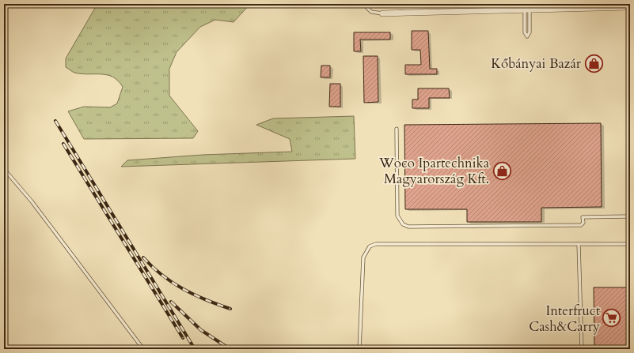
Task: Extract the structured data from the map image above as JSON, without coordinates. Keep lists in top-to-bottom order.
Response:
{
  "places": {
    "shop": ["Kőbányai Bazár", "Woco Ipartechnika Magyarország Kft."],
    "supermarket": ["Interfruct Cash&Carry"]
  }
}
